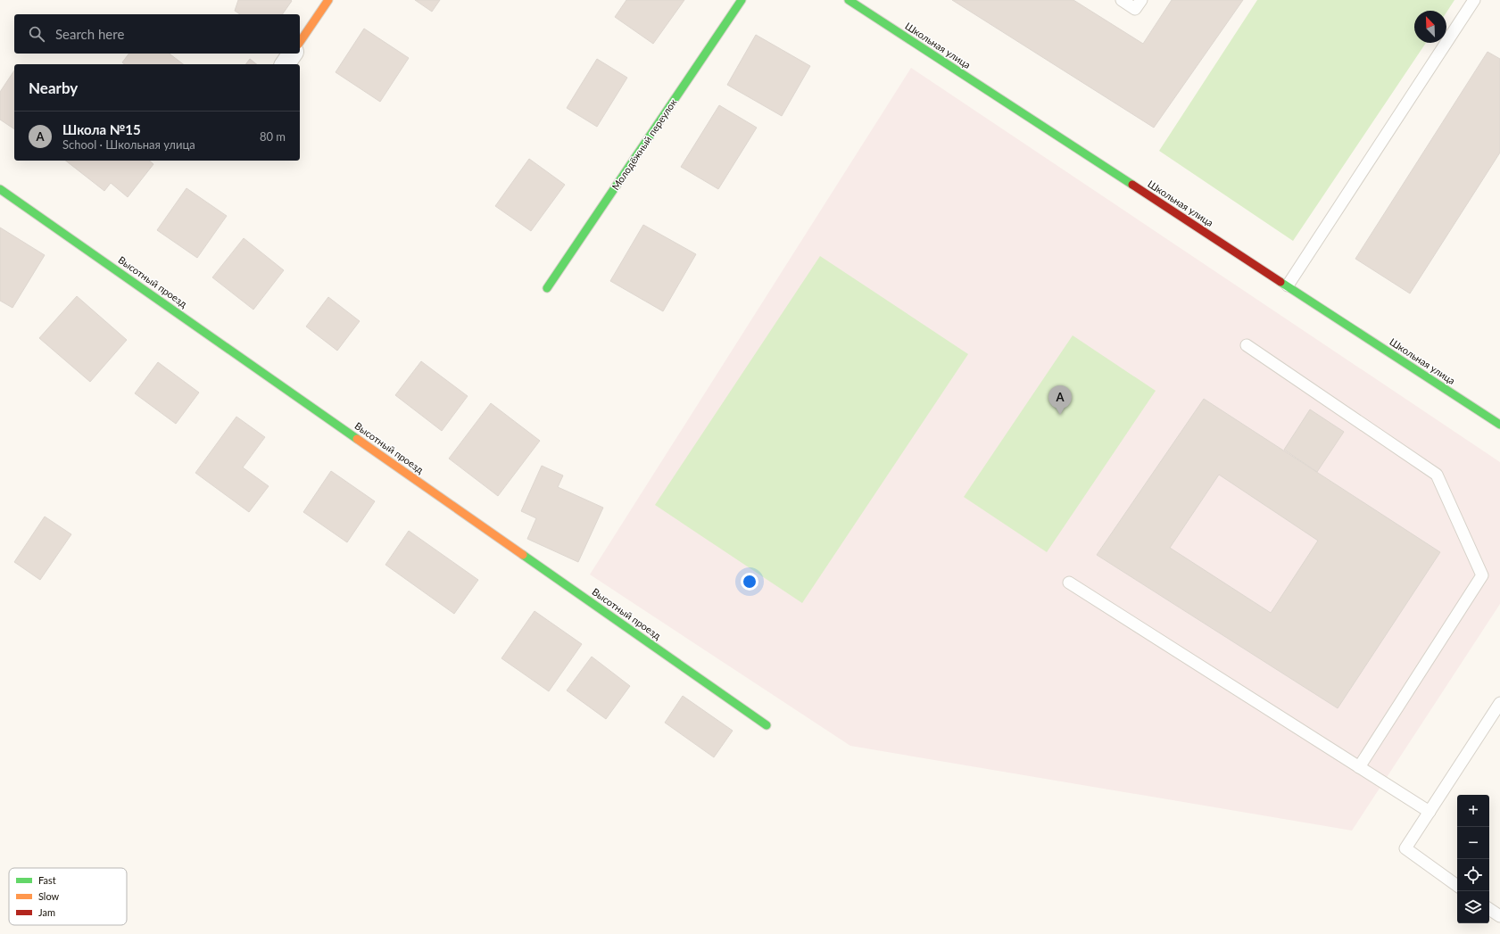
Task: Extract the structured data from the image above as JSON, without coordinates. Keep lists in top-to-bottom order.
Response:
{
  "streets": {
    "street": ["Школьная улица", "Молодёжный переулок", "Высотный проезд"]
  },
  "legend": ["Fast", "Slow", "Jam"],
  "north": "top left",
  "page": {
    "search": "Search here",
    "heading": "Nearby",
    "list": [
      {
        "mark": "A",
        "name": "Школа №15",
        "note": "School · Школьная улица",
        "value": "80 m"
      }
    ],
    "pins": "A",
    "map_buttons": ["+", "−"]
  }
}
